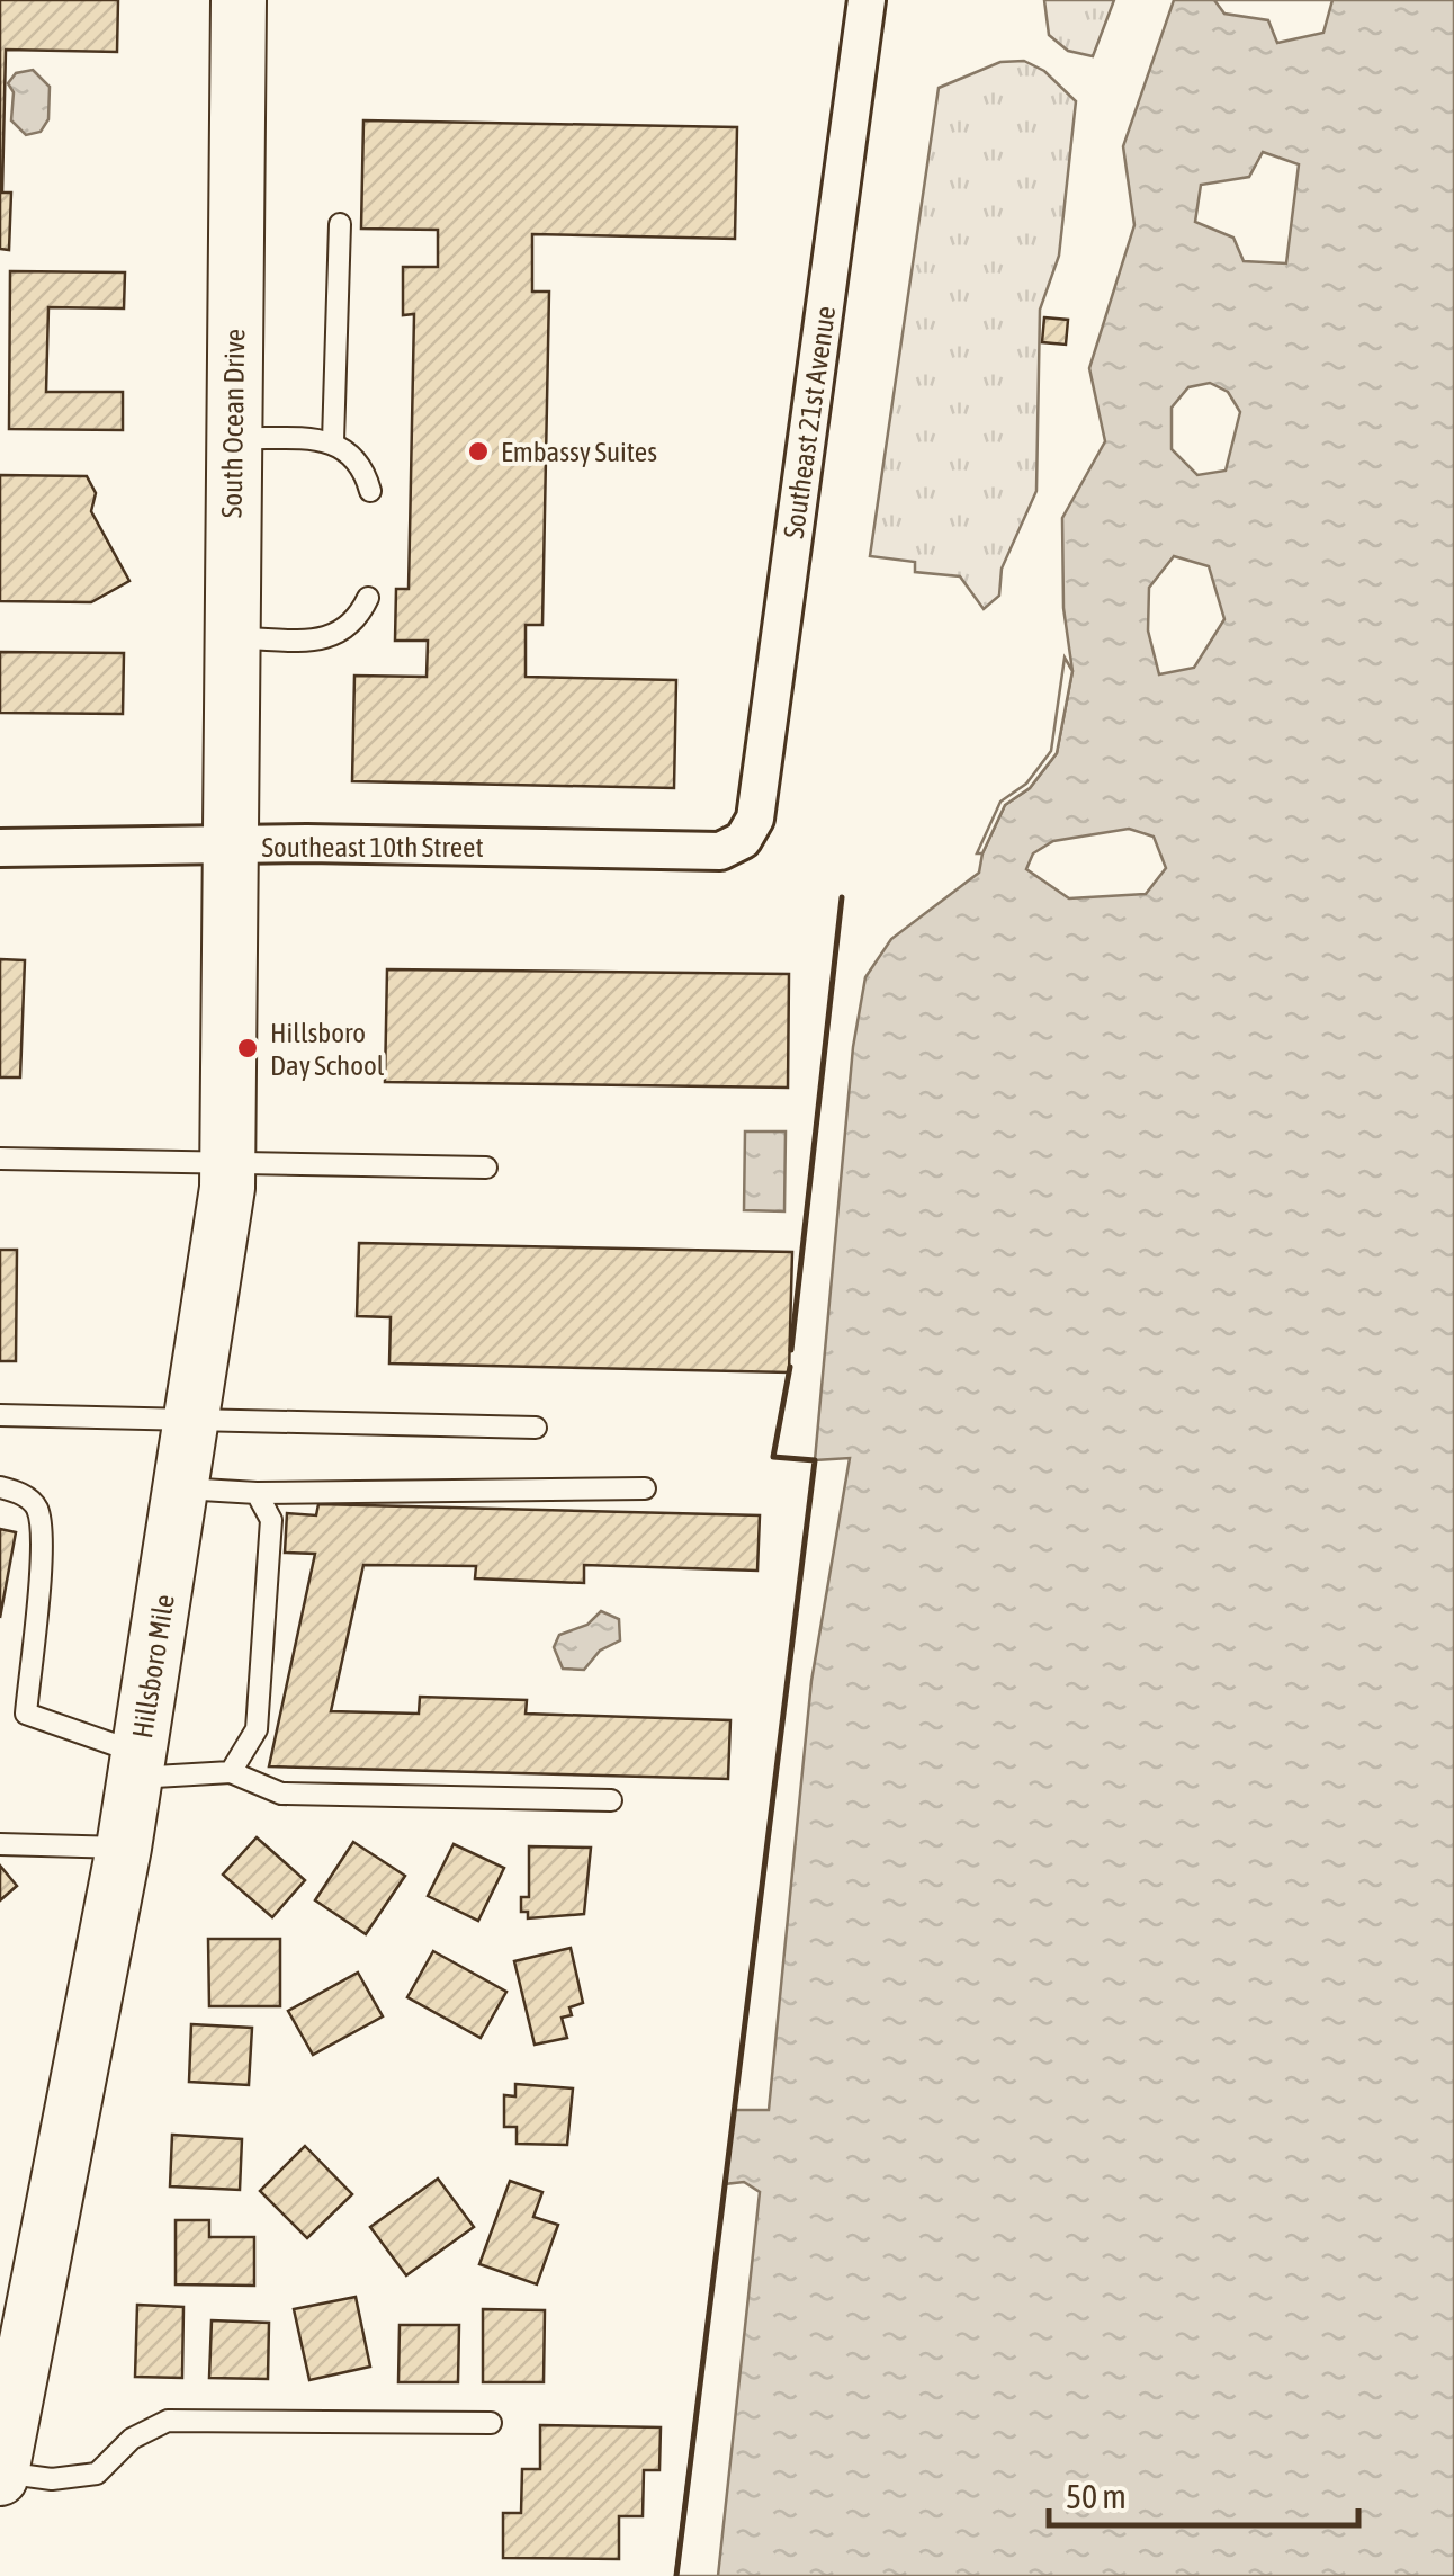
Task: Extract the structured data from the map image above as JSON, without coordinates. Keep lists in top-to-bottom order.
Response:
{
  "streets": {
    "main road": ["South Ocean Drive", "Hillsboro Mile"],
    "street": ["Southeast 21st Avenue", "Southeast 10th Street"]
  },
  "crossings": [
    ["Southeast 21st Avenue", "Southeast 10th Street"],
    ["South Ocean Drive", "Southeast 10th Street"],
    ["South Ocean Drive", "Hillsboro Mile"],
    ["Southeast 10th Street", "Hillsboro Mile"]
  ],
  "places": ["Embassy Suites", "Hillsboro Day School"],
  "scale_bar": "50 m"
}
